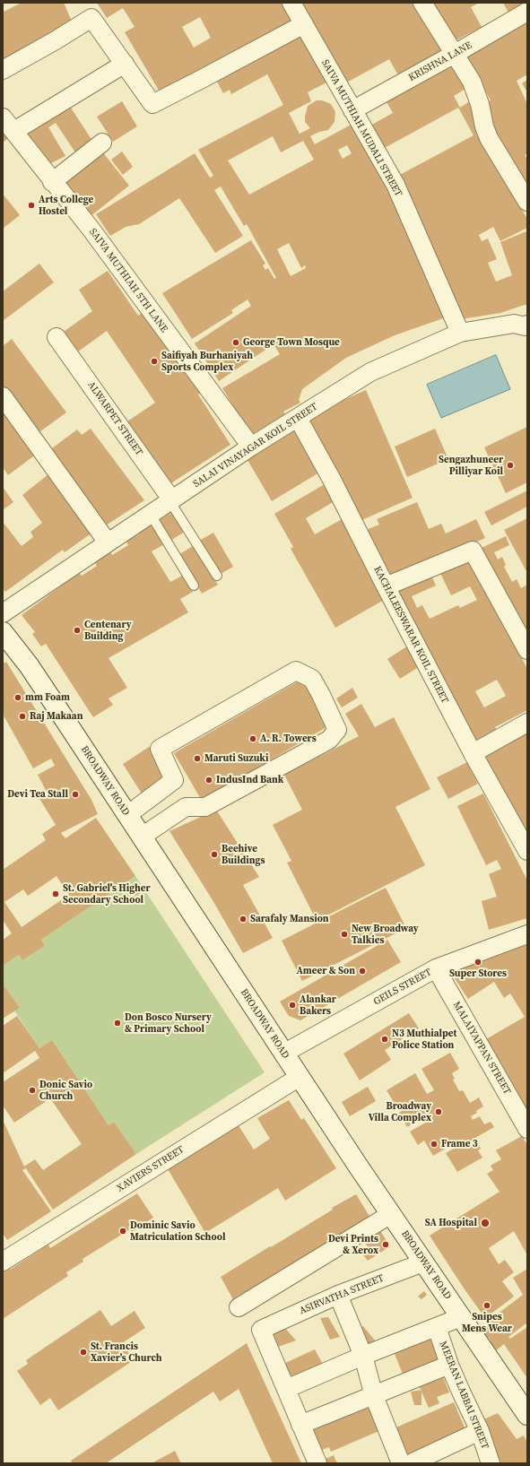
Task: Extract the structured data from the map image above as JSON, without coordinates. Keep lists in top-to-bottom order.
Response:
{
  "streets": {
    "main road": ["BROADWAY ROAD"],
    "street": [
      "KRISHNA LANE",
      "SAIVA MUTHIAH MUDALI STREET",
      "SAIVA MUTHIAH 5TH LANE",
      "ALWARPET STREET",
      "SALAI VINAYAGAR KOIL STREET",
      "KACHALEESWARAR KOIL STREET",
      "GEILS STREET",
      "MALAIYAPPAN STREET",
      "XAVIERS STREET",
      "ASIRVATHA STREET",
      "MEERAN LABBAI STREET"
    ]
  },
  "crossings": [
    ["KRISHNA LANE", "SAIVA MUTHIAH MUDALI STREET"],
    ["SAIVA MUTHIAH MUDALI STREET", "SALAI VINAYAGAR KOIL STREET"],
    ["SAIVA MUTHIAH 5TH LANE", "SALAI VINAYAGAR KOIL STREET"],
    ["ALWARPET STREET", "SALAI VINAYAGAR KOIL STREET"],
    ["SALAI VINAYAGAR KOIL STREET", "KACHALEESWARAR KOIL STREET"],
    ["BROADWAY ROAD", "GEILS STREET"],
    ["BROADWAY ROAD", "XAVIERS STREET"],
    ["BROADWAY ROAD", "ASIRVATHA STREET"],
    ["GEILS STREET", "MALAIYAPPAN STREET"]
  ],
  "places": [
    "Arts College Hostel",
    "George Town Mosque",
    "Saifiyah Burhaniyah Sports Complex",
    "Sengazhuneer Pilliyar Koil",
    "Centenary Building",
    "mm Foam",
    "Raj Makaan",
    "A. R. Towers",
    "Maruti Suzuki",
    "IndusInd Bank",
    "Devi Tea Stall",
    "Beehive Buildings",
    "St. Gabriel's Higher Secondary School",
    "Sarafaly Mansion",
    "New Broadway Talkies",
    "Super Stores",
    "Ameer & Son",
    "Alankar Bakers",
    "Don Bosco Nursery & Primary School",
    "N3 Muthialpet Police Station",
    "Donic Savio Church",
    "Broadway Villa Complex",
    "Frame 3",
    "SA Hospital",
    "Dominic Savio Matriculation School",
    "Devi Prints & Xerox",
    "Snipes Mens Wear",
    "St. Francis Xavier's Church"
  ]
}
